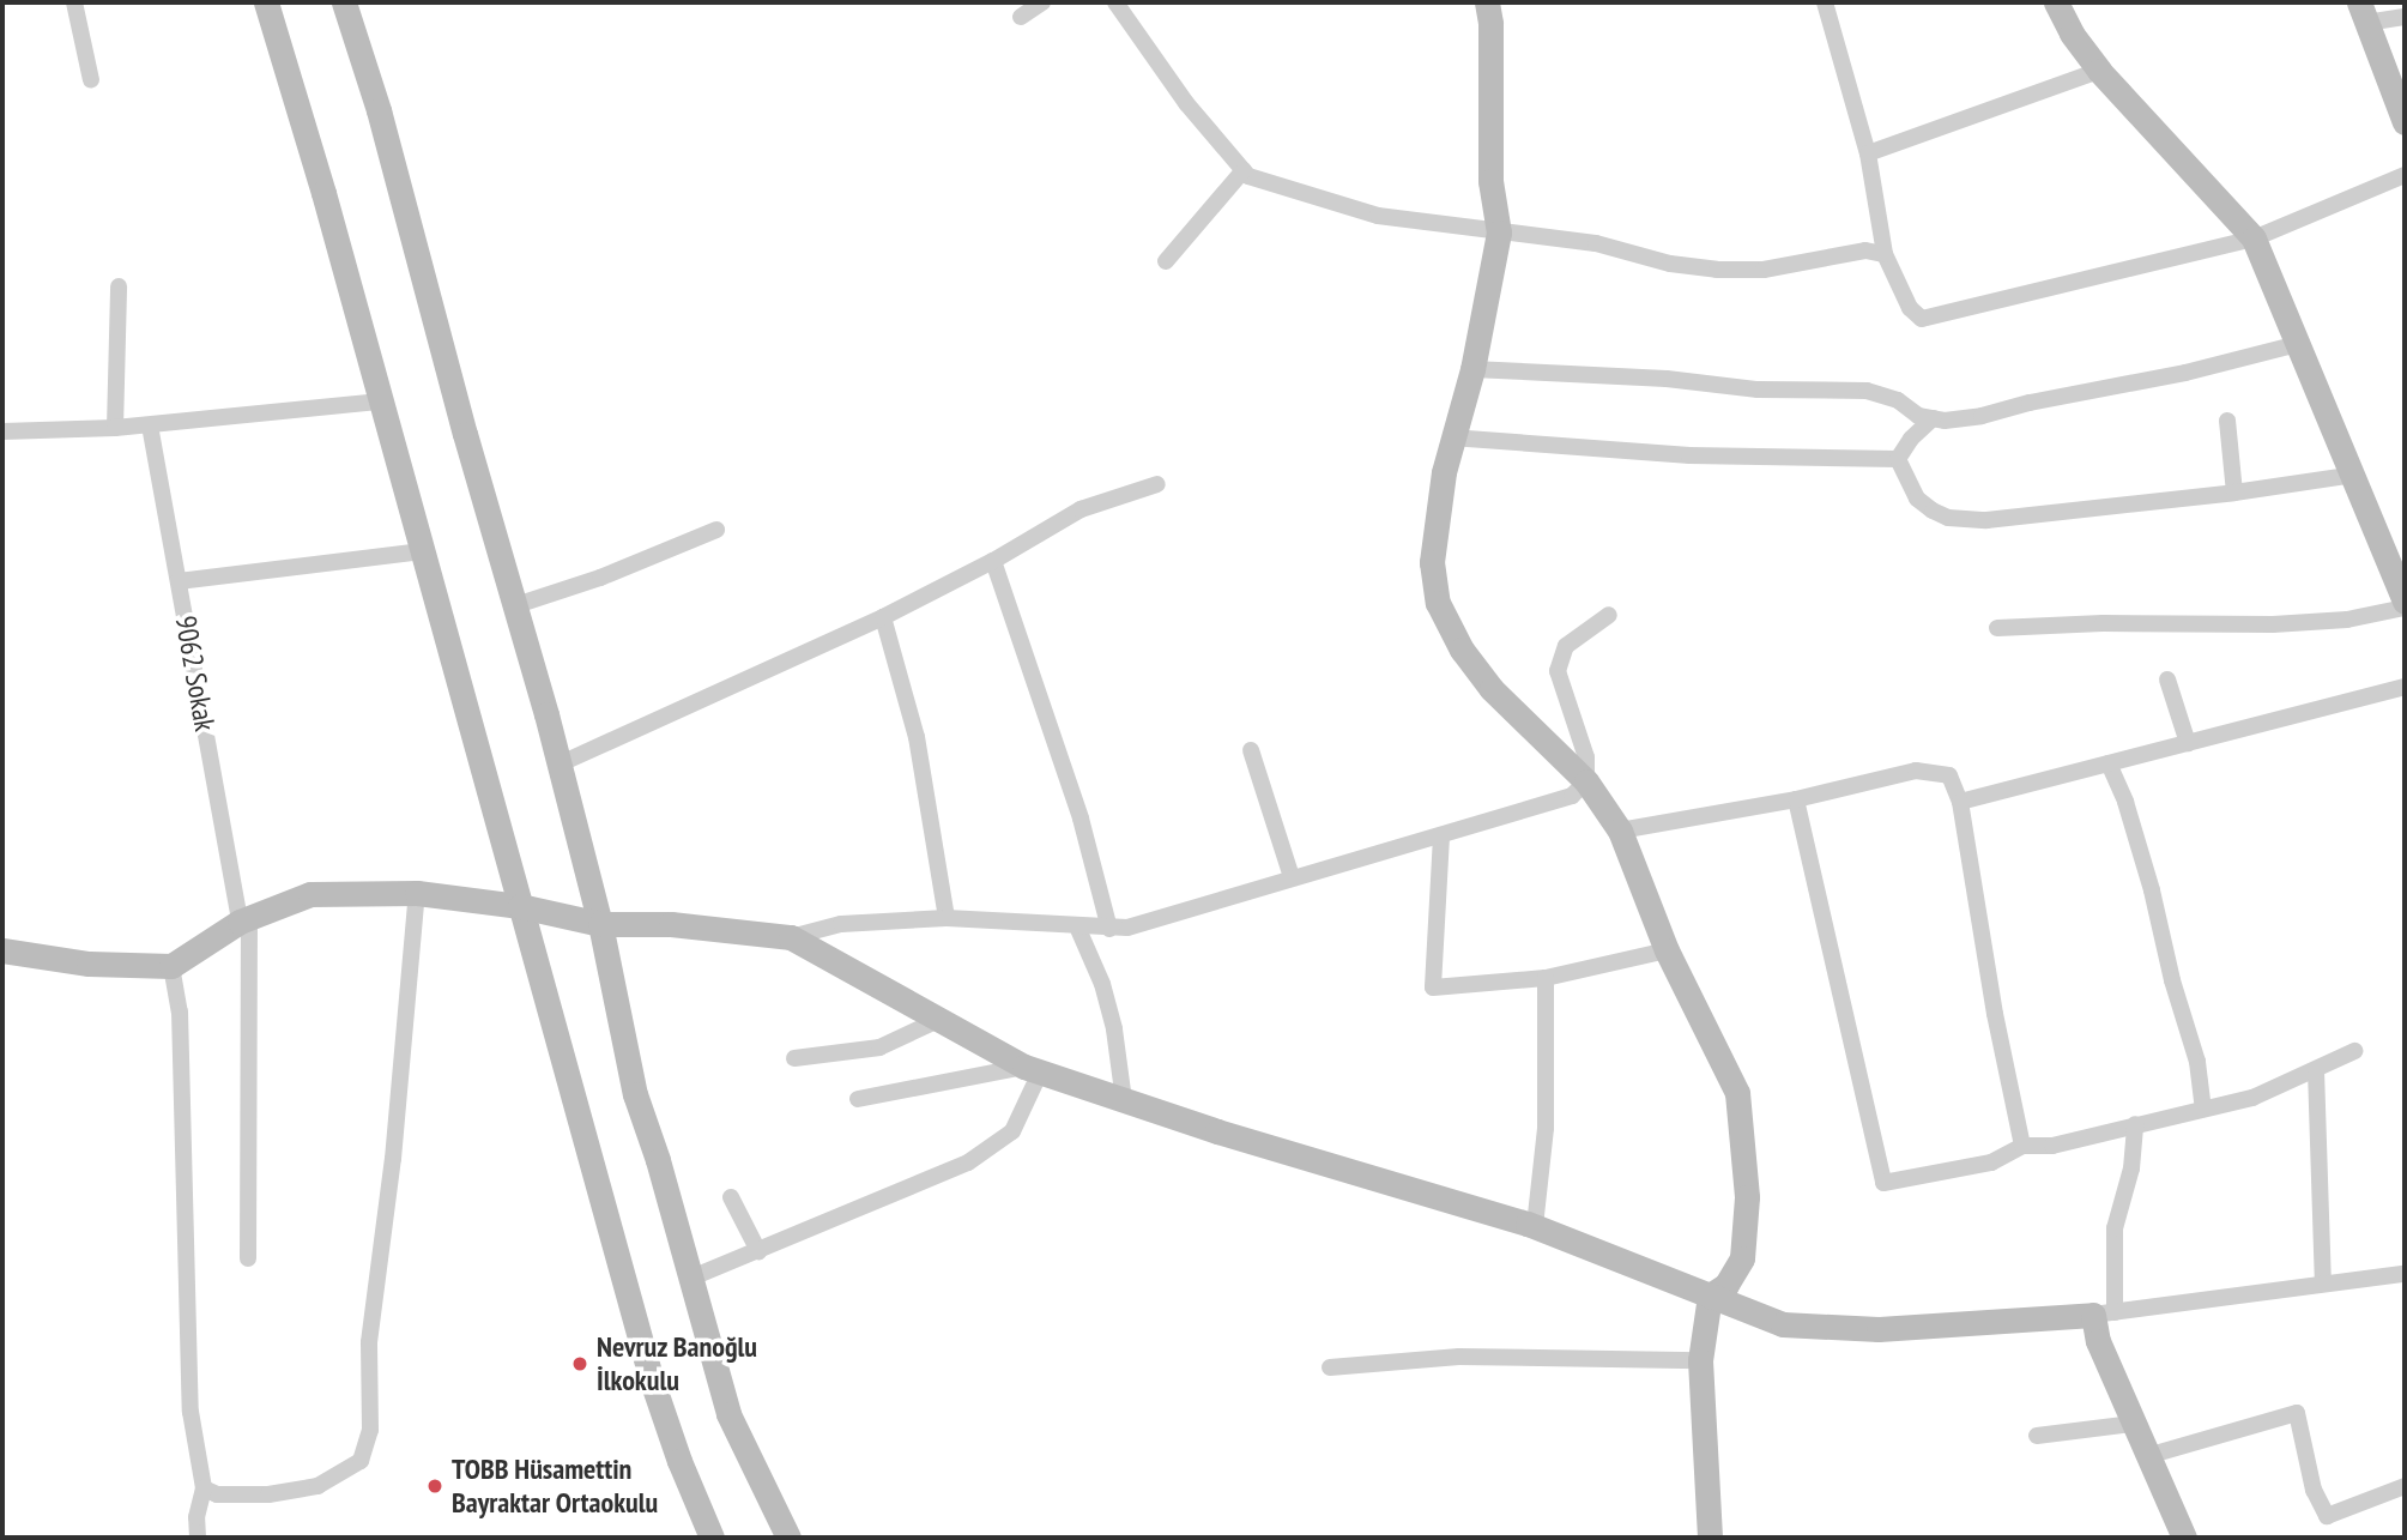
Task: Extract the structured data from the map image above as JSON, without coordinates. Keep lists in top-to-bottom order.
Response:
{
  "streets": {
    "street": ["9062 Sokak"]
  },
  "places": ["Nevruz Banoğlu İlkokulu", "TOBB Hüsamettin Bayraktar Ortaokulu"]
}
